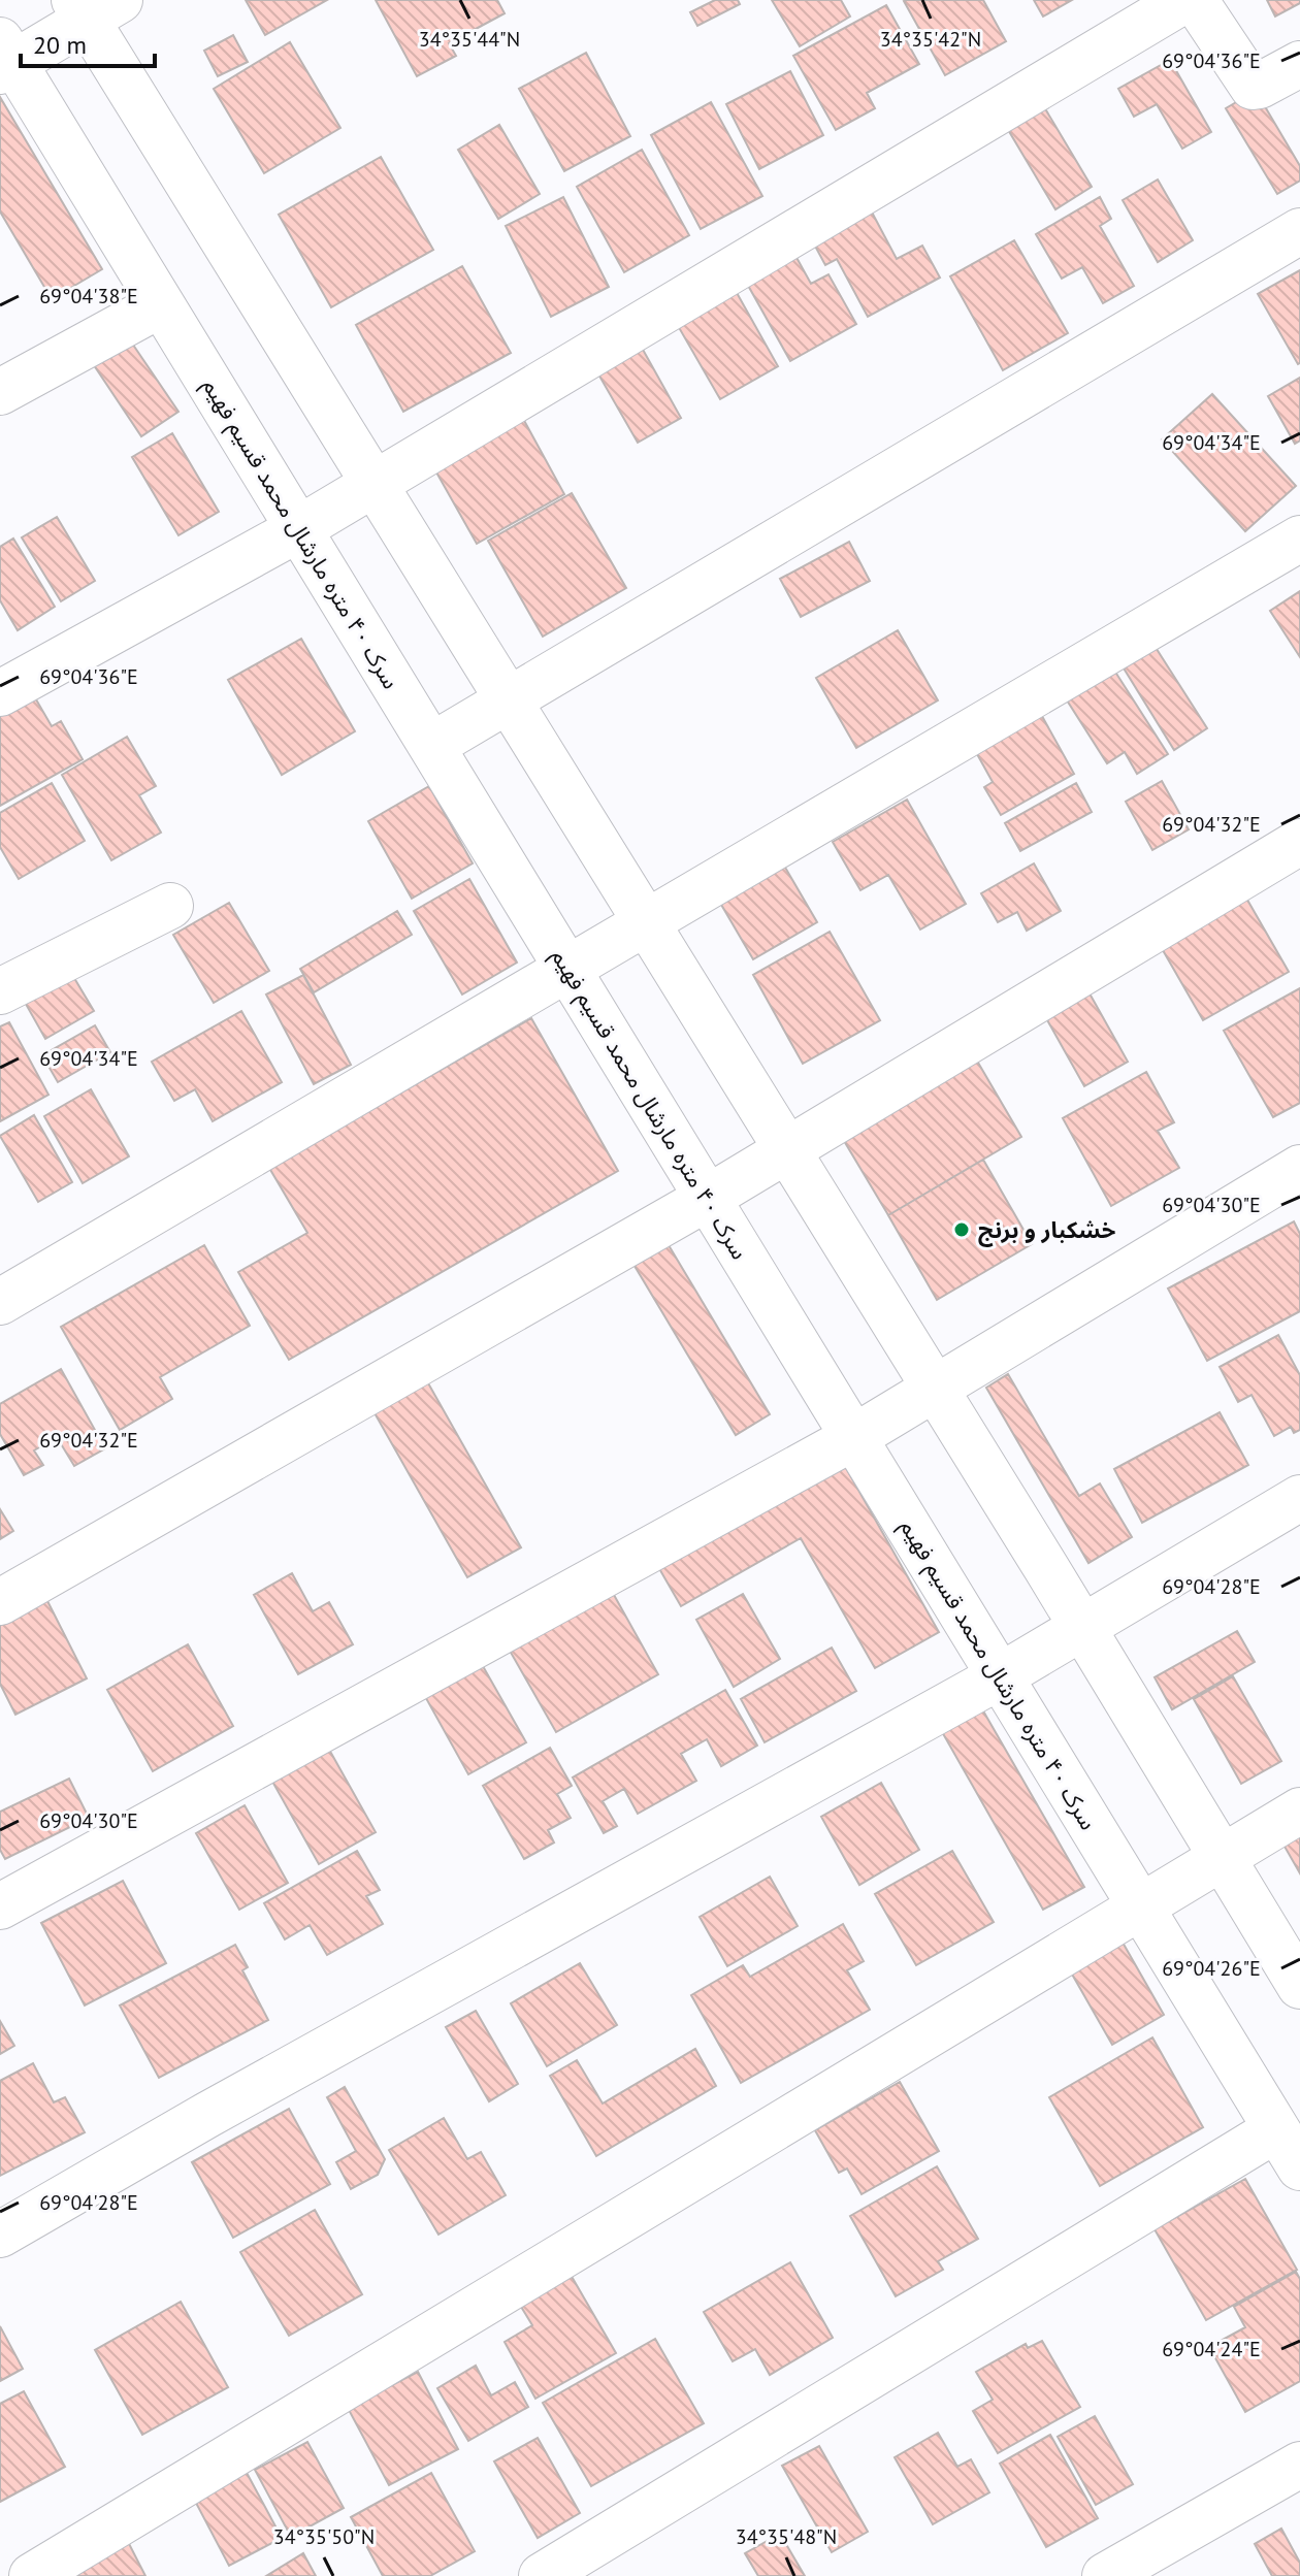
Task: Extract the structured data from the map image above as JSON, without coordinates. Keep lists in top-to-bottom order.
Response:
{
  "streets": {
    "street": ["سرک ۴۰ متره مارشال محمد قسیم فهیم"]
  },
  "places": ["خشکبار و برنج"],
  "scale_bar": "20 m",
  "coordinates": [
    "34°35'42\"N",
    "34°35'44\"N",
    "69°04'36\"E",
    "69°04'38\"E",
    "69°04'34\"E",
    "69°04'32\"E",
    "69°04'30\"E",
    "69°04'28\"E",
    "69°04'26\"E",
    "69°04'24\"E",
    "34°35'50\"N",
    "34°35'48\"N"
  ]
}
